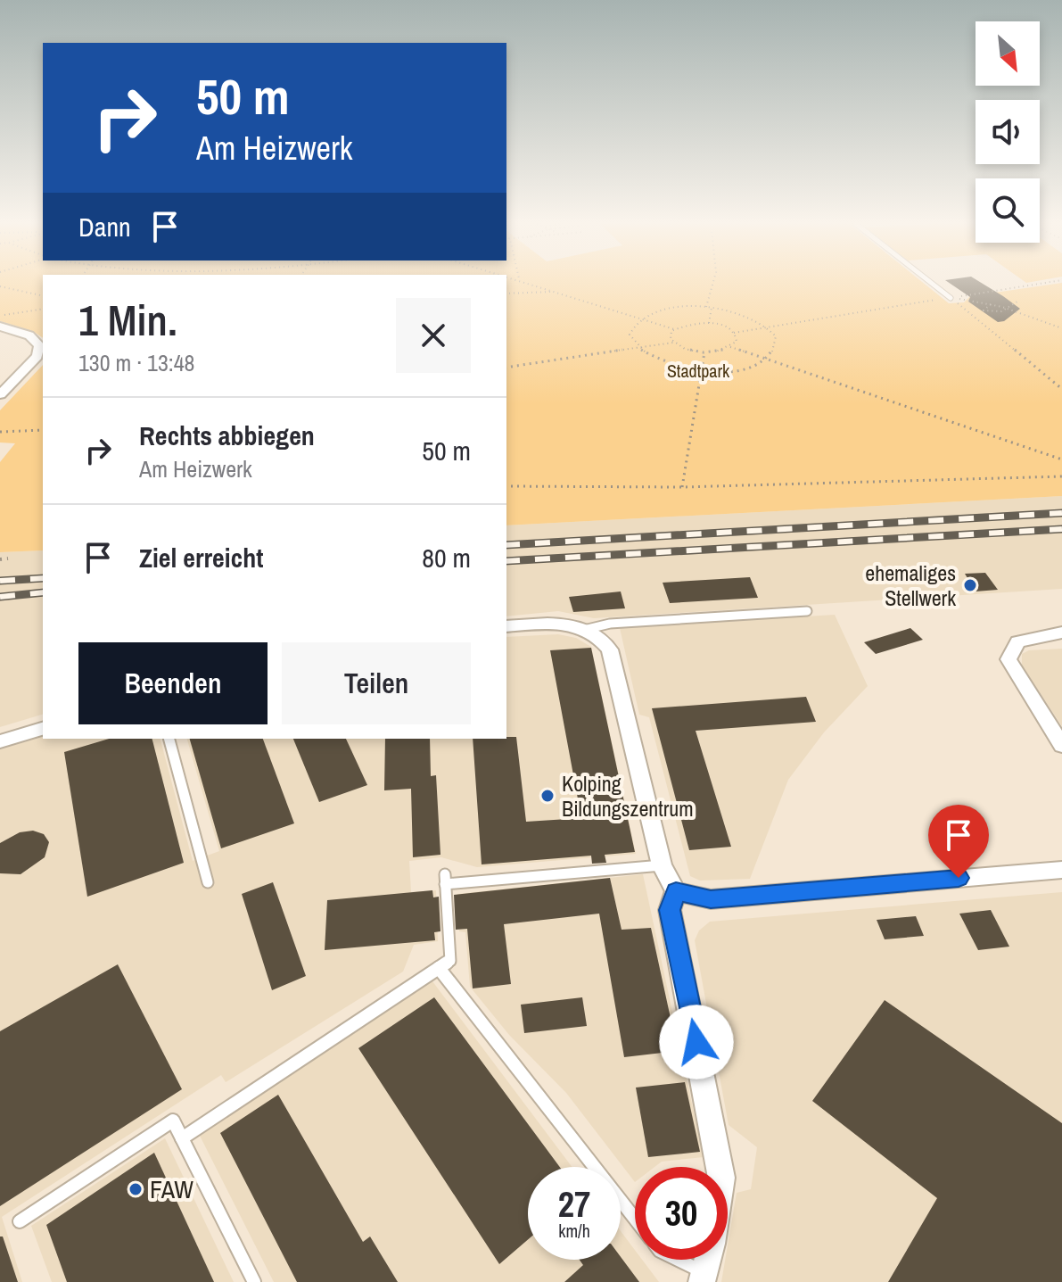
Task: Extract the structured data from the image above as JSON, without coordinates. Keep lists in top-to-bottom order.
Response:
{
  "parks": ["Stadtpark"],
  "places": ["ehemaliges Stellwerk", "Kolping Bildungszentrum", "FAW"],
  "north": "bottom right",
  "page": {
    "turn": ["50 m", "Am Heizwerk"],
    "then": "Dann",
    "heading": ["1 Min.", "130 m · 13:48"],
    "list": [
      {
        "name": "Rechts abbiegen",
        "note": "Am Heizwerk",
        "value": "50 m"
      },
      {
        "name": "Ziel erreicht",
        "value": "80 m"
      }
    ],
    "buttons": ["Beenden", "Teilen"],
    "speed": "27 km/h",
    "limit": "30"
  }
}
